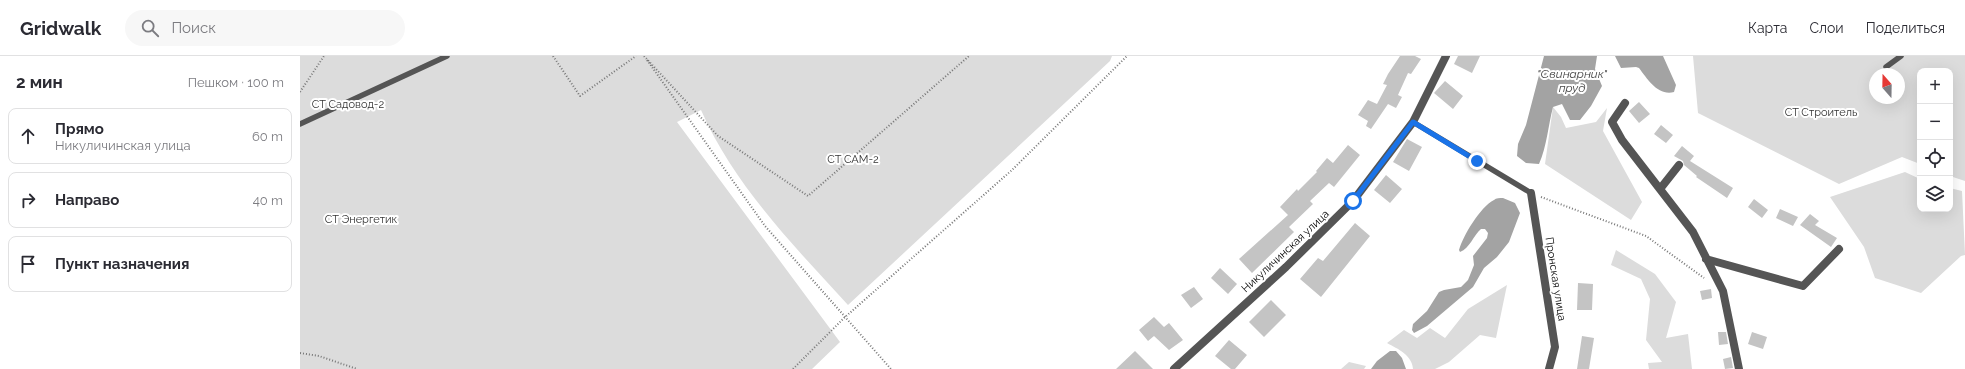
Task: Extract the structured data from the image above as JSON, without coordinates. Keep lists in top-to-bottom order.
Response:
{
  "streets": {
    "street": ["Никуличинская улица", "Пронская улица"]
  },
  "water": ["\"Свинарник\" пруд"],
  "parks": [
    "СТ Садовод-2",
    "СТ Строитель",
    "СТ САМ-2",
    "СТ Энергетик"
  ],
  "north": "top",
  "page": {
    "header": "Gridwalk",
    "search": "Поиск",
    "nav": ["Карта", "Слои", "Поделиться"],
    "heading": ["2 мин", "Пешком · 100 m"],
    "map_buttons": ["+", "−"],
    "list": [
      ["Прямо", "Никуличинская улица", "60 m"],
      ["Направо", "40 m"],
      "Пункт назначения"
    ]
  }
}
